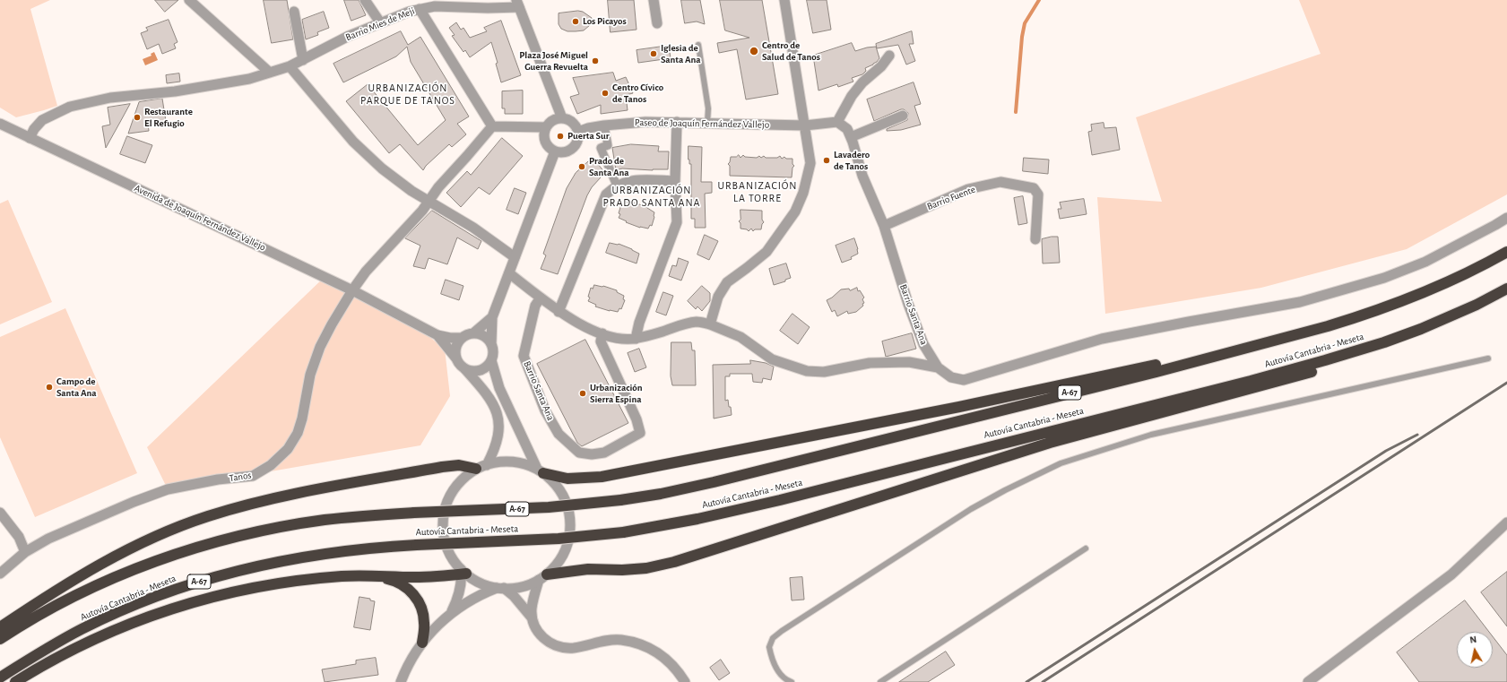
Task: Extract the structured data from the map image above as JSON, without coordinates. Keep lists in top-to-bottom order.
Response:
{
  "streets": {
    "highway": ["Autovía Cantabria - Meseta", "A-67"],
    "street": [
      "Barrio Mies de Meji",
      "Paseo de Joaquín Fernández Vallejo",
      "Barrio Fuente",
      "Avenida de Joaquín Fernández Vallejo",
      "Barrio Santa Ana",
      "Tanos"
    ]
  },
  "crossings": [
    ["Barrio Mies de Meji", "Avenida de Joaquín Fernández Vallejo"],
    ["Barrio Fuente", "Barrio Santa Ana"],
    ["Avenida de Joaquín Fernández Vallejo", "Tanos"]
  ],
  "districts": ["URBANIZACIÓN PARQUE DE TANOS", "URBANIZACIÓN LA TORRE", "URBANIZACIÓN PRADO SANTA ANA"],
  "places": [
    "Los Picayos",
    "Centro de Salud de Tanos",
    "Iglesia de Santa Ana",
    "Plaza José Miguel Guerra Revuelta",
    "Centro Cívico de Tanos",
    "Restaurante El Refugio",
    "Puerta Sur",
    "Lavadero de Tanos",
    "Prado de Santa Ana",
    "Campo de Santa Ana",
    "Urbanización Sierra Espina"
  ],
  "north": "top"
}
